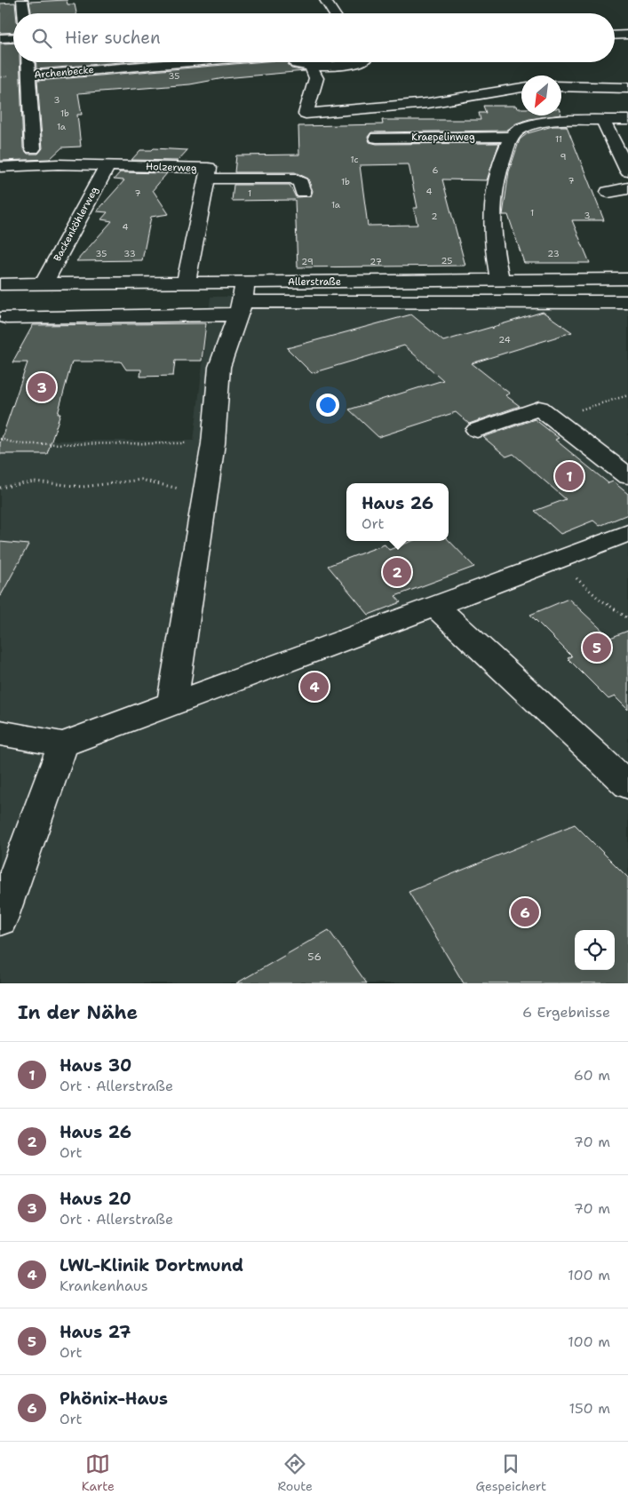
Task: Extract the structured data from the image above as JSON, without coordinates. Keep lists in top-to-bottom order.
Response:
{
  "streets": {
    "street": [
      "Archenbecke",
      "Kraepelinweg",
      "Holzerweg",
      "Backenköhlerweg",
      "Allerstraße"
    ]
  },
  "crossings": [
    ["Holzerweg", "Backenköhlerweg"],
    ["Holzerweg", "Allerstraße"],
    ["Backenköhlerweg", "Allerstraße"]
  ],
  "house_numbers": [
    "35",
    "3",
    "1b",
    "1a",
    "11",
    "9",
    "1c",
    "6",
    "7",
    "1b",
    "4",
    "7",
    "1",
    "1a",
    "1",
    "3",
    "2",
    "4",
    "35",
    "33",
    "23",
    "25",
    "29",
    "27",
    "24",
    "56"
  ],
  "north": "bottom left",
  "page": {
    "search": "Hier suchen",
    "pins": [
      "3",
      "1",
      "2",
      "5",
      "4",
      "6"
    ],
    "popup": ["Haus 26", "Ort"],
    "heading": ["In der Nähe", "6 Ergebnisse"],
    "list": [
      {
        "mark": "1",
        "name": "Haus 30",
        "note": "Ort · Allerstraße",
        "value": "60 m"
      },
      {
        "mark": "2",
        "name": "Haus 26",
        "note": "Ort",
        "value": "70 m"
      },
      {
        "mark": "3",
        "name": "Haus 20",
        "note": "Ort · Allerstraße",
        "value": "70 m"
      },
      {
        "mark": "4",
        "name": "LWL-Klinik Dortmund",
        "note": "Krankenhaus",
        "value": "100 m"
      },
      {
        "mark": "5",
        "name": "Haus 27",
        "note": "Ort",
        "value": "100 m"
      },
      {
        "mark": "6",
        "name": "Phönix-Haus",
        "note": "Ort",
        "value": "150 m"
      }
    ],
    "nav": ["Karte", "Route", "Gespeichert"]
  }
}
